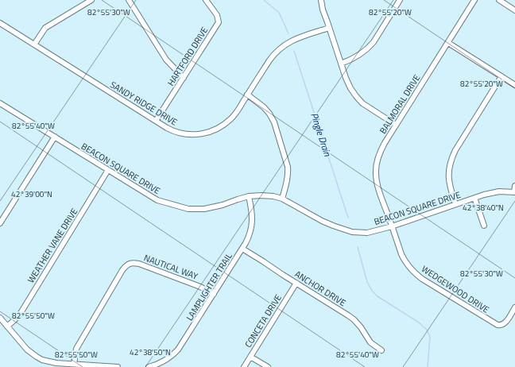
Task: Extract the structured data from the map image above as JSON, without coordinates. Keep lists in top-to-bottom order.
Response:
{
  "streets": {
    "street": [
      "HARTFORD DRIVE",
      "SANDY RIDGE DRIVE",
      "BALMORAL DRIVE",
      "BEACON SQUARE DRIVE",
      "WEATHER VANE DRIVE",
      "NAUTICAL WAY",
      "LAMPLIGHTER TRAIL",
      "ANCHOR DRIVE",
      "WEDGEWOOD DRIVE",
      "CONCETA DRIVE"
    ]
  },
  "crossings": [
    ["HARTFORD DRIVE", "SANDY RIDGE DRIVE"],
    ["BALMORAL DRIVE", "BEACON SQUARE DRIVE"],
    ["BALMORAL DRIVE", "WEDGEWOOD DRIVE"],
    ["BEACON SQUARE DRIVE", "WEATHER VANE DRIVE"],
    ["BEACON SQUARE DRIVE", "LAMPLIGHTER TRAIL"],
    ["BEACON SQUARE DRIVE", "WEDGEWOOD DRIVE"],
    ["NAUTICAL WAY", "LAMPLIGHTER TRAIL"],
    ["LAMPLIGHTER TRAIL", "ANCHOR DRIVE"],
    ["ANCHOR DRIVE", "CONCETA DRIVE"]
  ],
  "water": ["Pingle Drain"],
  "coordinates": [
    "82°55'30\"W",
    "82°55'20\"W",
    "82°55'40\"W",
    "42°39'00\"N",
    "42°38'40\"N",
    "82°55'50\"W",
    "42°38'50\"N"
  ]
}
